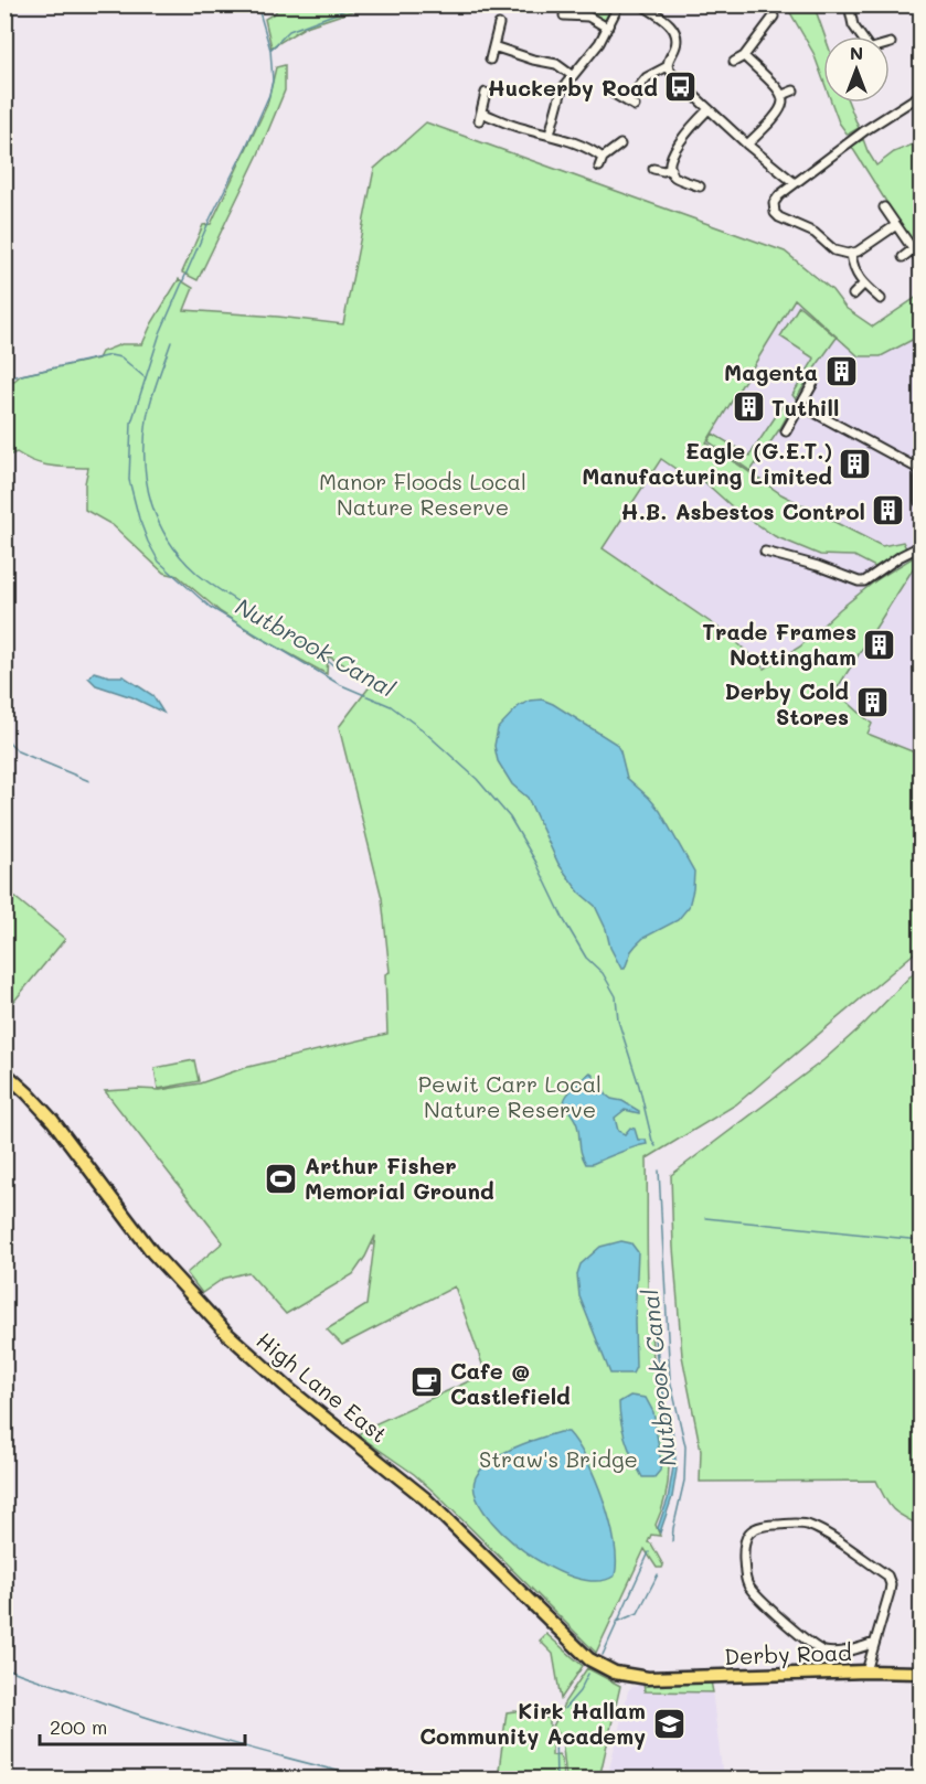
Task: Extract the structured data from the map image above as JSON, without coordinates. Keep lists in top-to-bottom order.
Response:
{
  "streets": {
    "main road": ["High Lane East", "Derby Road"]
  },
  "crossings": [
    ["High Lane East", "Derby Road"]
  ],
  "water": ["Nutbrook Canal"],
  "parks": ["Manor Floods Local Nature Reserve", "Pewit Carr Local Nature Reserve", "Straw's Bridge"],
  "places": {
    "bus stop": ["Huckerby Road"],
    "building": [
      "Magenta",
      "Tuthill",
      "Eagle (G.E.T.) Manufacturing Limited",
      "H.B. Asbestos Control",
      "Trade Frames Nottingham",
      "Derby Cold Stores"
    ],
    "sports": ["Arthur Fisher Memorial Ground"],
    "cafe": ["Cafe @ Castlefield"],
    "school or university": ["Kirk Hallam Community Academy"]
  },
  "scale_bar": "200 m",
  "north": "top"
}
